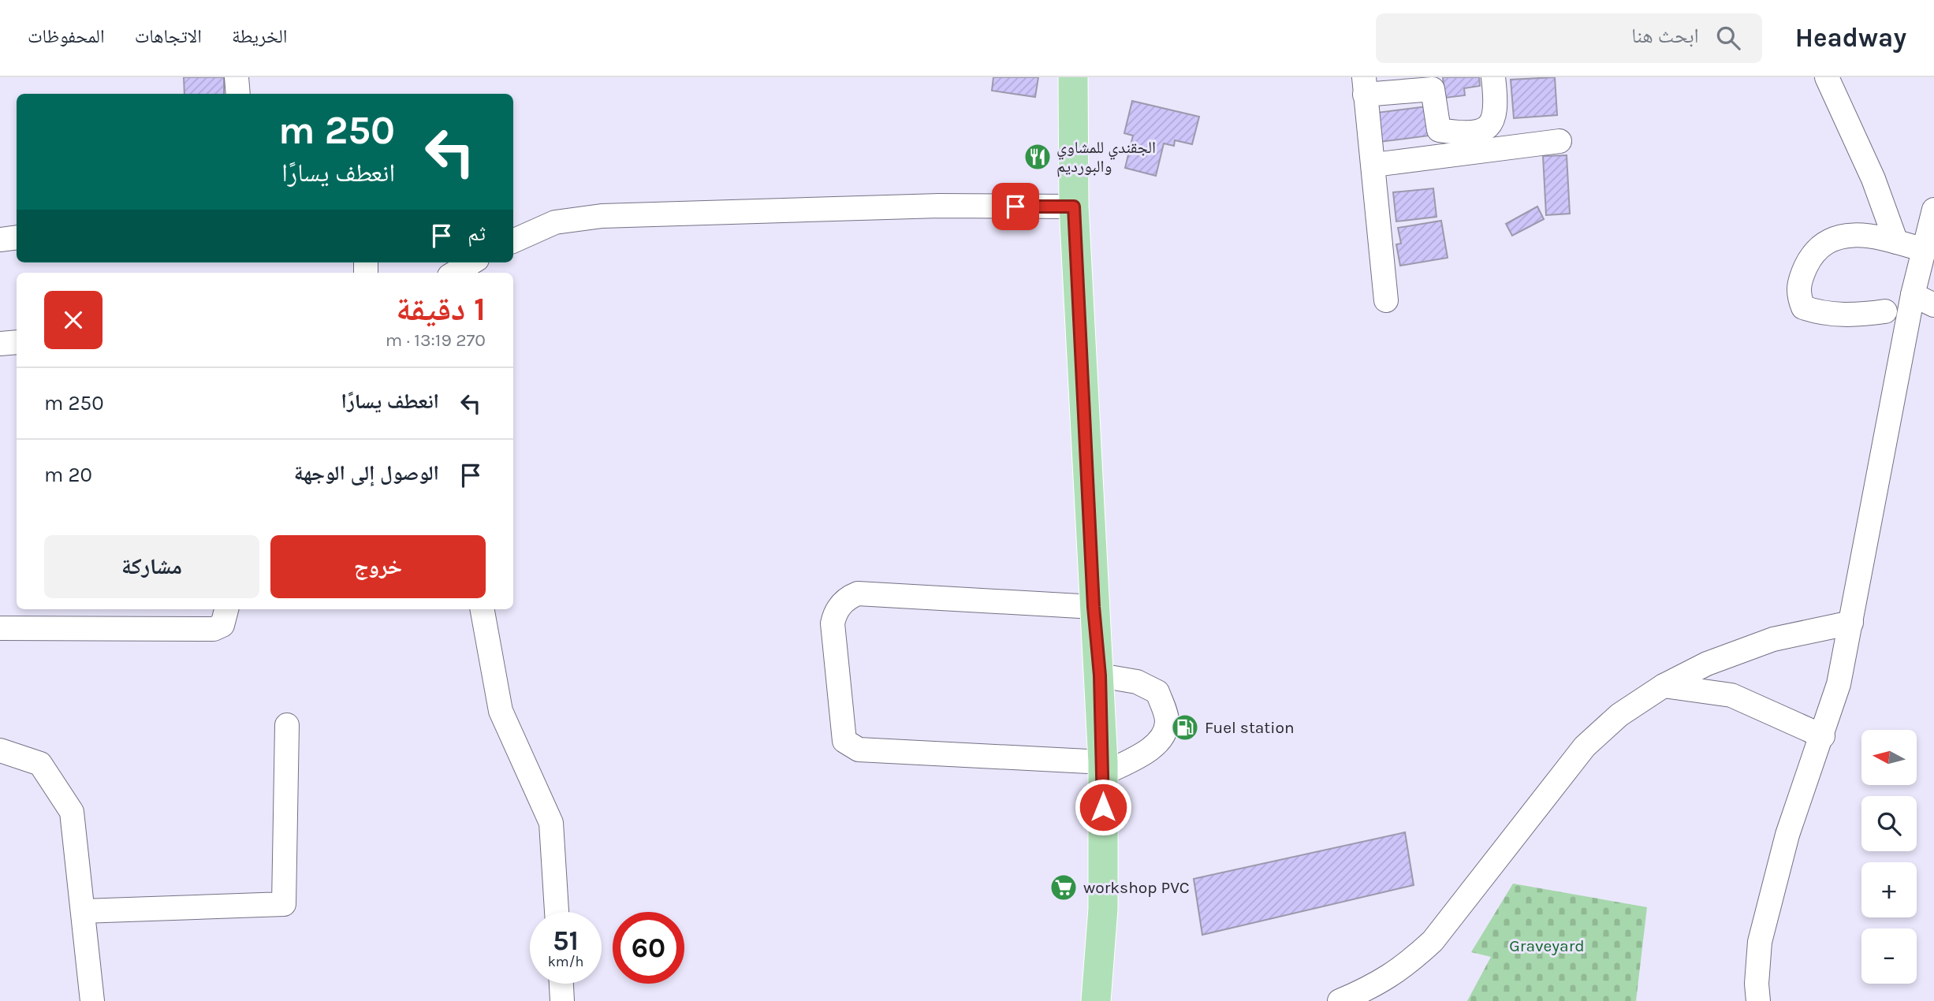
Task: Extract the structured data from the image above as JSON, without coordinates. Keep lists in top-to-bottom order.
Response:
{
  "parks": ["Graveyard"],
  "places": {
    "restaurant": ["الجقندي للمشاوي والبورديم"],
    "fuel station": ["Fuel station"],
    "supermarket": ["workshop PVC"]
  },
  "north": "left",
  "page": {
    "header": "Headway",
    "search": "ابحث هنا",
    "nav": ["الخريطة", "الاتجاهات", "المحفوظات"],
    "turn": ["250 m", "انعطف يسارًا"],
    "then": "ثم",
    "heading": ["1 دقيقة", "270 m · 13:19"],
    "list": [
      {
        "name": "انعطف يسارًا",
        "value": "250 m"
      },
      {
        "name": "الوصول إلى الوجهة",
        "value": "20 m"
      }
    ],
    "buttons": ["خروج", "مشاركة"],
    "map_buttons": ["+", "−"],
    "speed": "51 km/h",
    "limit": "60"
  }
}
